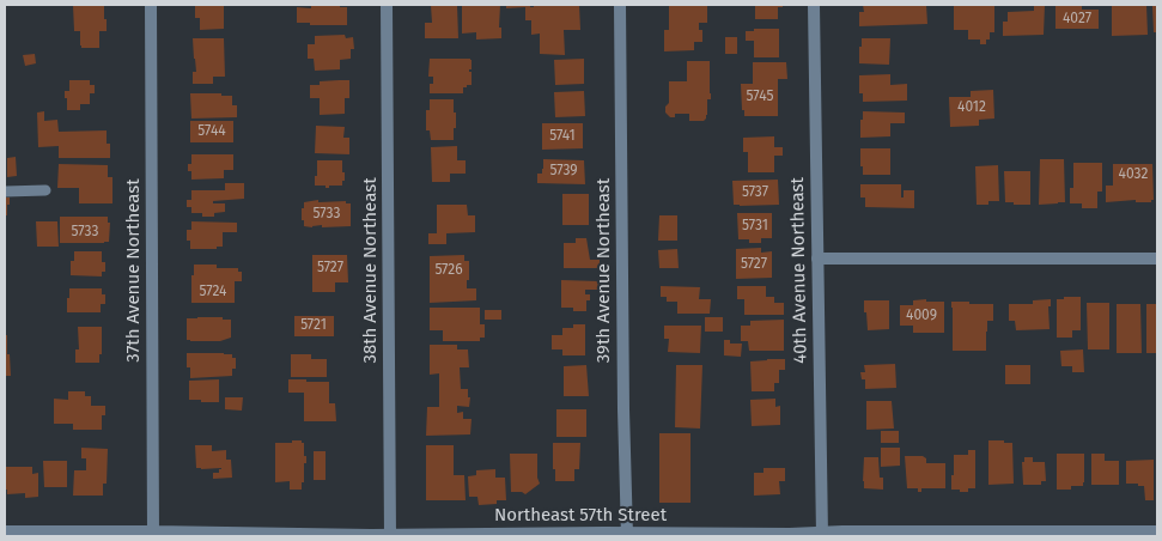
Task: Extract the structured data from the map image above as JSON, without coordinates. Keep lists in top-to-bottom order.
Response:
{
  "streets": {
    "street": [
      "37th Avenue Northeast",
      "38th Avenue Northeast",
      "39th Avenue Northeast",
      "40th Avenue Northeast",
      "Northeast 57th Street"
    ]
  },
  "crossings": [
    ["37th Avenue Northeast", "Northeast 57th Street"],
    ["38th Avenue Northeast", "Northeast 57th Street"],
    ["39th Avenue Northeast", "Northeast 57th Street"],
    ["40th Avenue Northeast", "Northeast 57th Street"]
  ],
  "house_numbers": [
    "4027",
    "5745",
    "4012",
    "5744",
    "5741",
    "5739",
    "4032",
    "5737",
    "5733",
    "5731",
    "5733",
    "5727",
    "5727",
    "5726",
    "5724",
    "4009",
    "5721"
  ]
}
